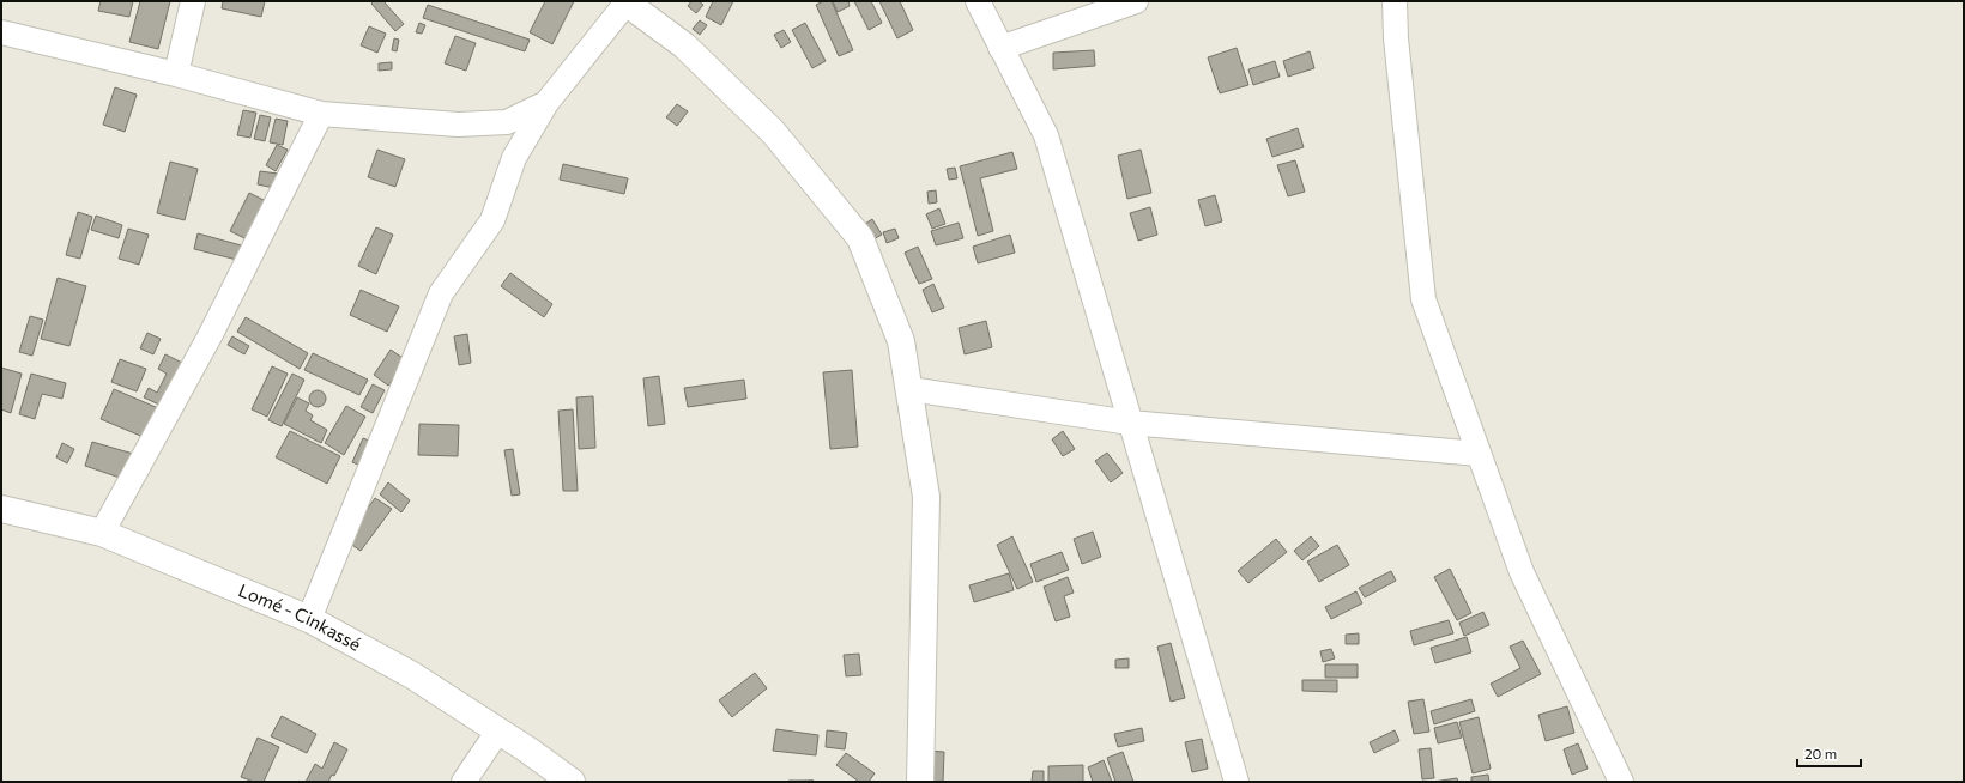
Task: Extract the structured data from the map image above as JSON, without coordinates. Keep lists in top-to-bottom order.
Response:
{
  "streets": {
    "main road": ["Lomé - Cinkassé"]
  },
  "scale_bar": "20 m"
}
